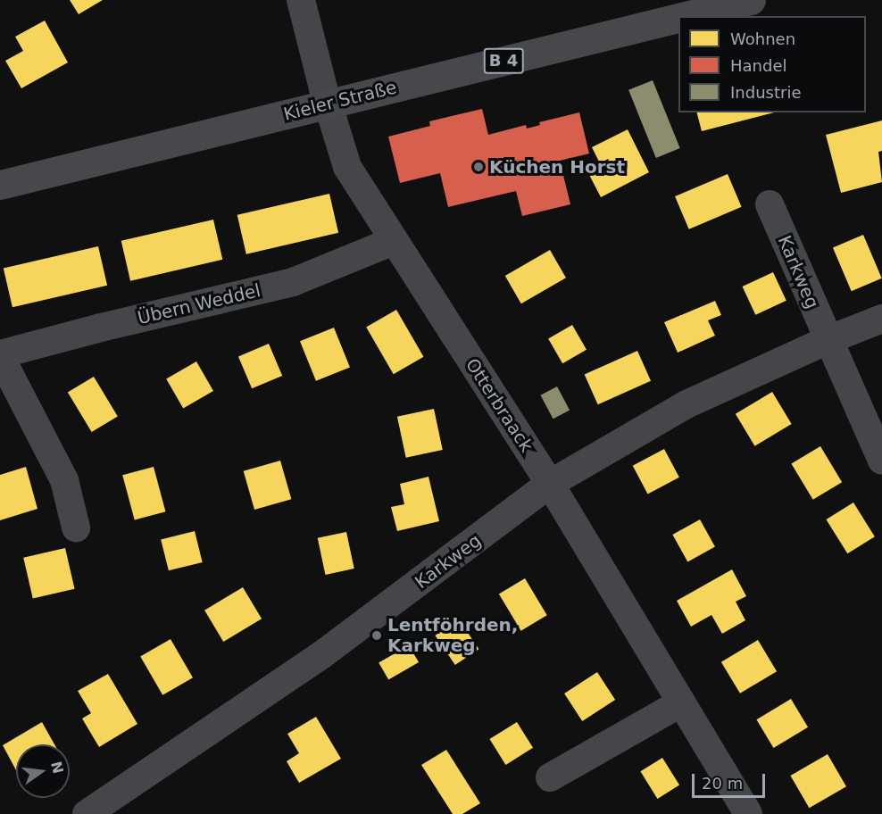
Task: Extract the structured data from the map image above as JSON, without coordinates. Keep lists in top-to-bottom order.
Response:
{
  "streets": {
    "main road": ["B 4", "Kieler Straße"],
    "street": ["Karkweg", "Übern Weddel", "Otterbraack"]
  },
  "crossings": [
    ["Kieler Straße", "Otterbraack"],
    ["Karkweg", "Otterbraack"],
    ["Übern Weddel", "Otterbraack"]
  ],
  "places": ["Küchen Horst", "Lentföhrden, Karkweg"],
  "legend": ["Wohnen", "Handel", "Industrie"],
  "scale_bar": "20 m",
  "north": "right"
}
